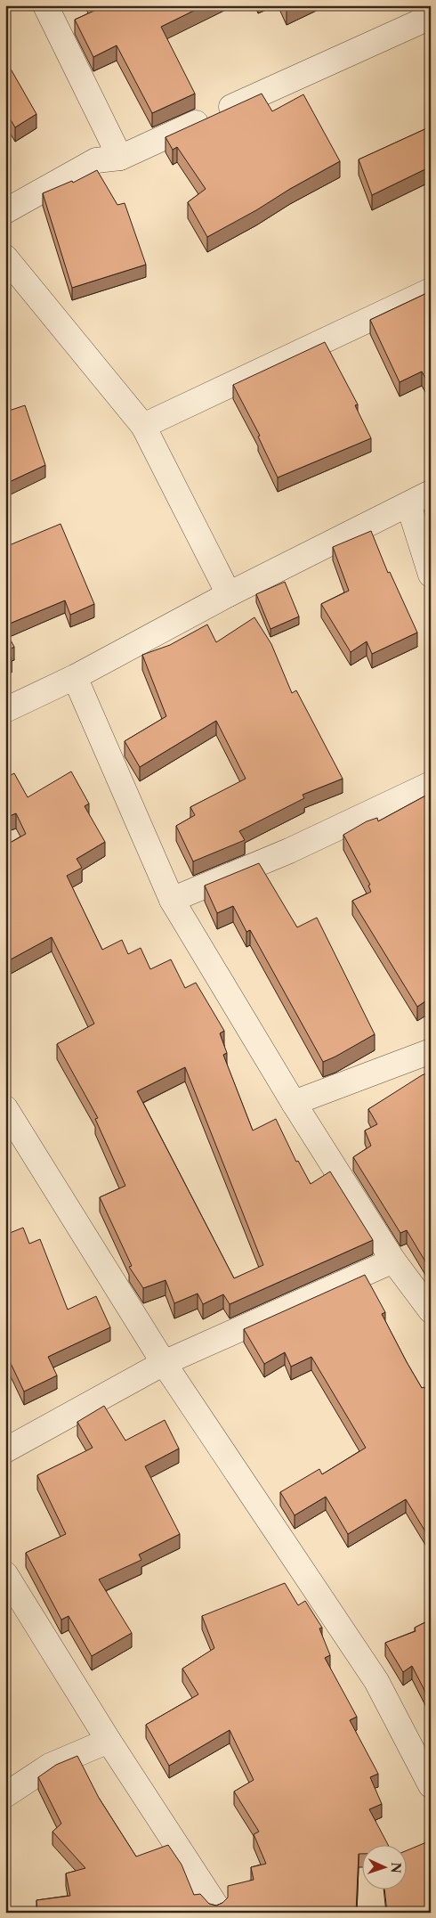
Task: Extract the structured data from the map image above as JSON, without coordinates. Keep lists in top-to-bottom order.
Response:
{
  "north": "right"
}
